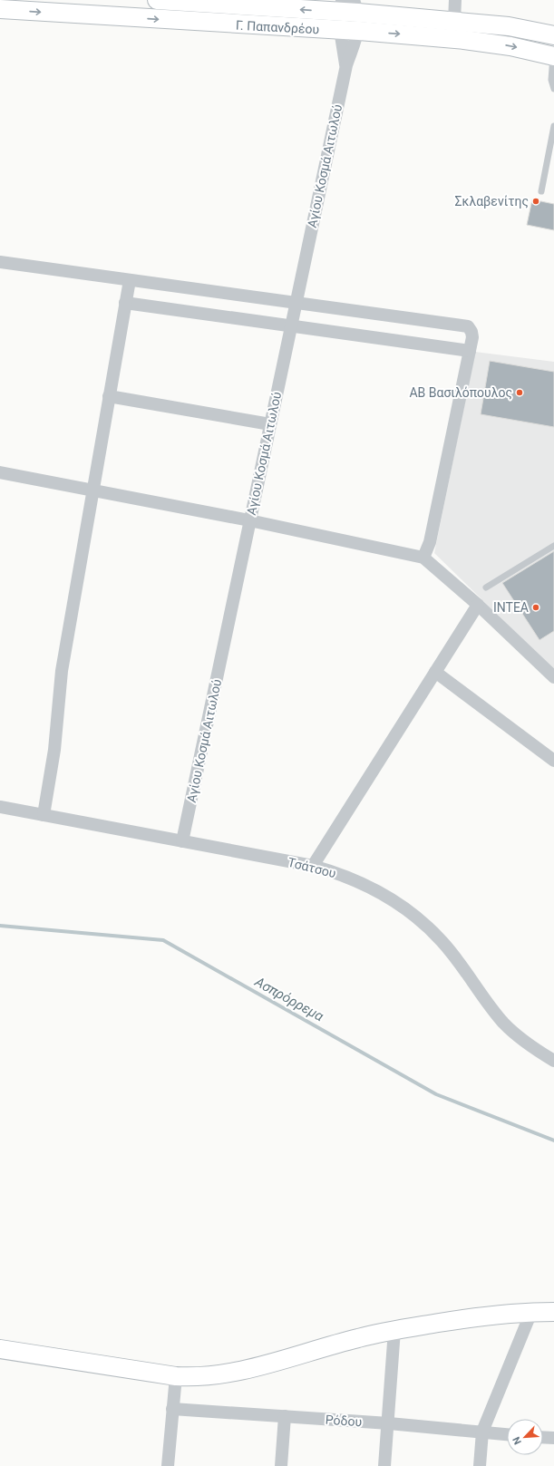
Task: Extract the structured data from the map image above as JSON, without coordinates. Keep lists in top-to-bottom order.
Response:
{
  "streets": {
    "street": [
      "Γ. Παπανδρέου",
      "Αγίου Κοσμά Αιτωλού",
      "Τσάτσου",
      "Ρόδου"
    ]
  },
  "crossings": [
    ["Αγίου Κοσμά Αιτωλού", "Τσάτσου"]
  ],
  "water": ["Ασπρόρρεμα"],
  "places": ["Σκλαβενίτης", "ΑΒ Βασιλόπουλος", "INTEA"],
  "north": "bottom left"
}
